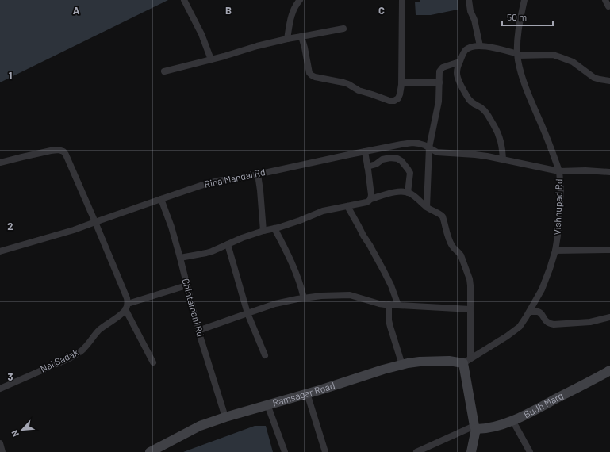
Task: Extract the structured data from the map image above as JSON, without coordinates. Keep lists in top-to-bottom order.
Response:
{
  "streets": {
    "street": [
      "Rina Mandal Rd",
      "Vishnupad Rd",
      "Chintamani Rd",
      "Nai Sadak",
      "Ramsagar Road",
      "Budh Marg"
    ]
  },
  "crossings": [
    ["Rina Mandal Rd", "Vishnupad Rd"],
    ["Rina Mandal Rd", "Chintamani Rd"],
    ["Vishnupad Rd", "Ramsagar Road"],
    ["Chintamani Rd", "Nai Sadak"],
    ["Chintamani Rd", "Ramsagar Road"]
  ],
  "scale_bar": "50 m",
  "north": "bottom left",
  "grid": {
    "columns": ["A", "B", "C"],
    "rows": ["1", "2", "3"]
  }
}
